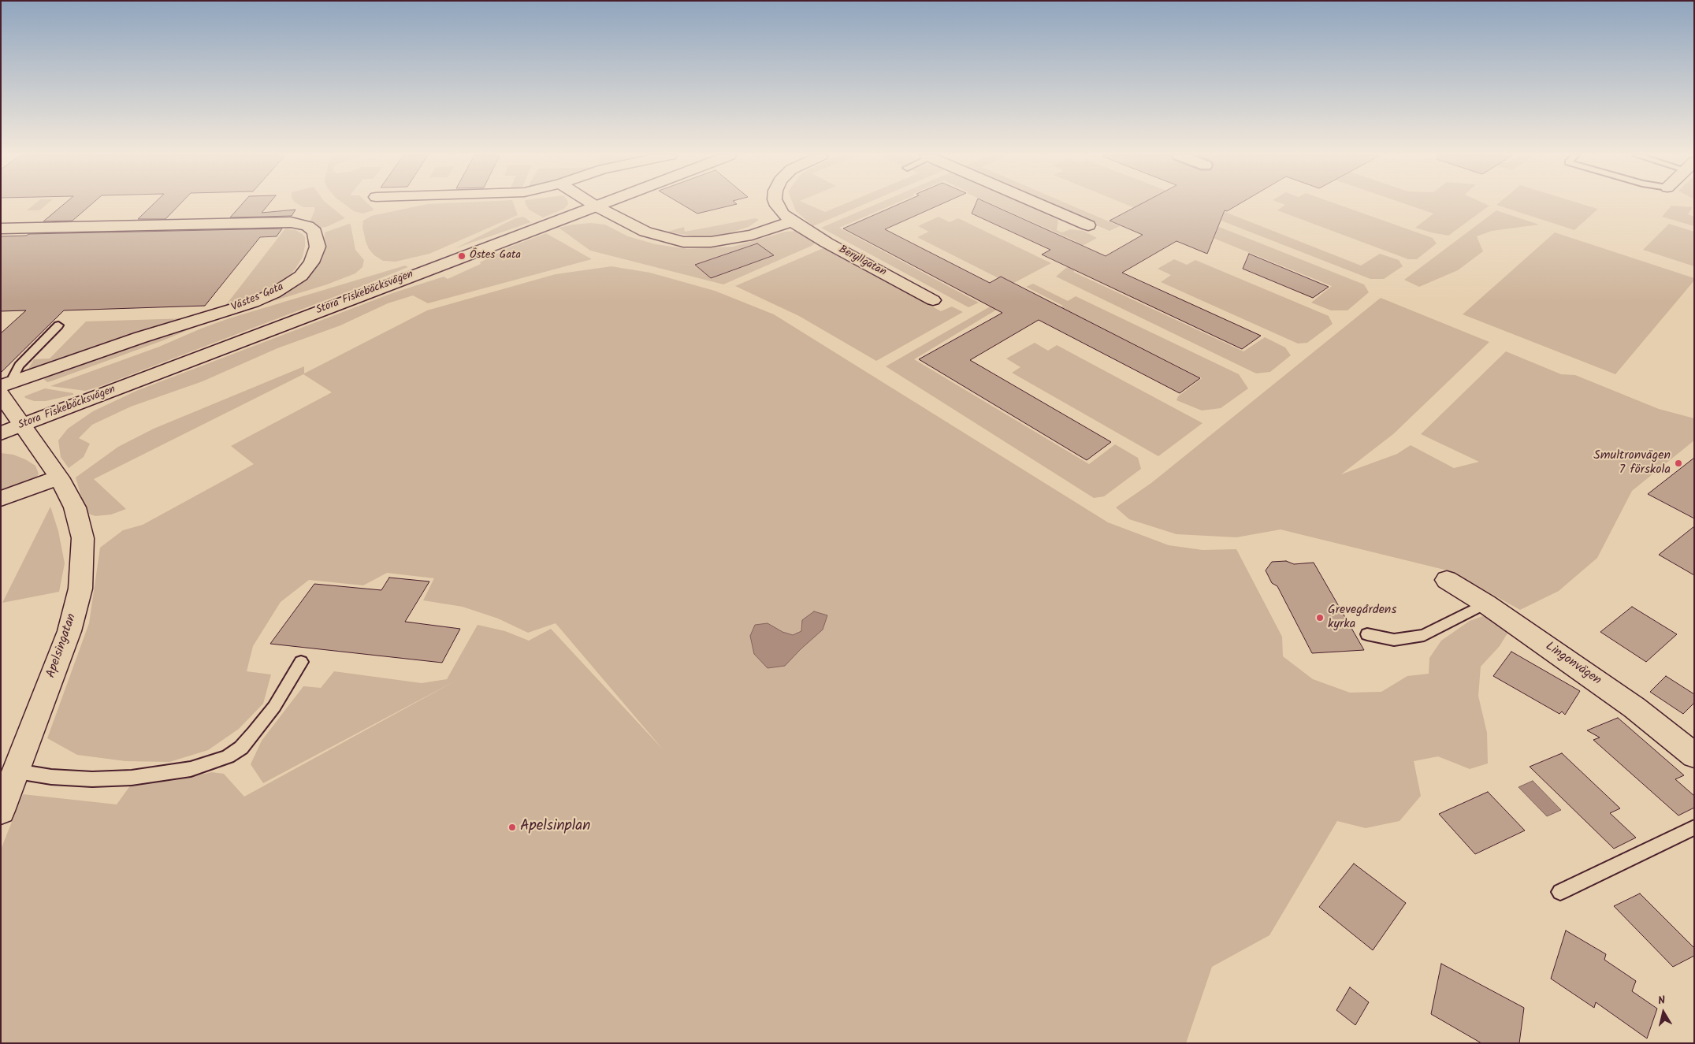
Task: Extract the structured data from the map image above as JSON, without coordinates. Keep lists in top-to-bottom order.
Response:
{
  "streets": {
    "street": [
      "Beryllgatan",
      "Stora Fiskebäcksvägen",
      "Västes Gata",
      "Apelsingatan",
      "Lingonvägen"
    ]
  },
  "crossings": [
    ["Stora Fiskebäcksvägen", "Apelsingatan"]
  ],
  "places": [
    "Östes Gata",
    "Smultronvägen 7 förskola",
    "Grevegårdens kyrka",
    "Apelsinplan"
  ],
  "north": "top"
}
